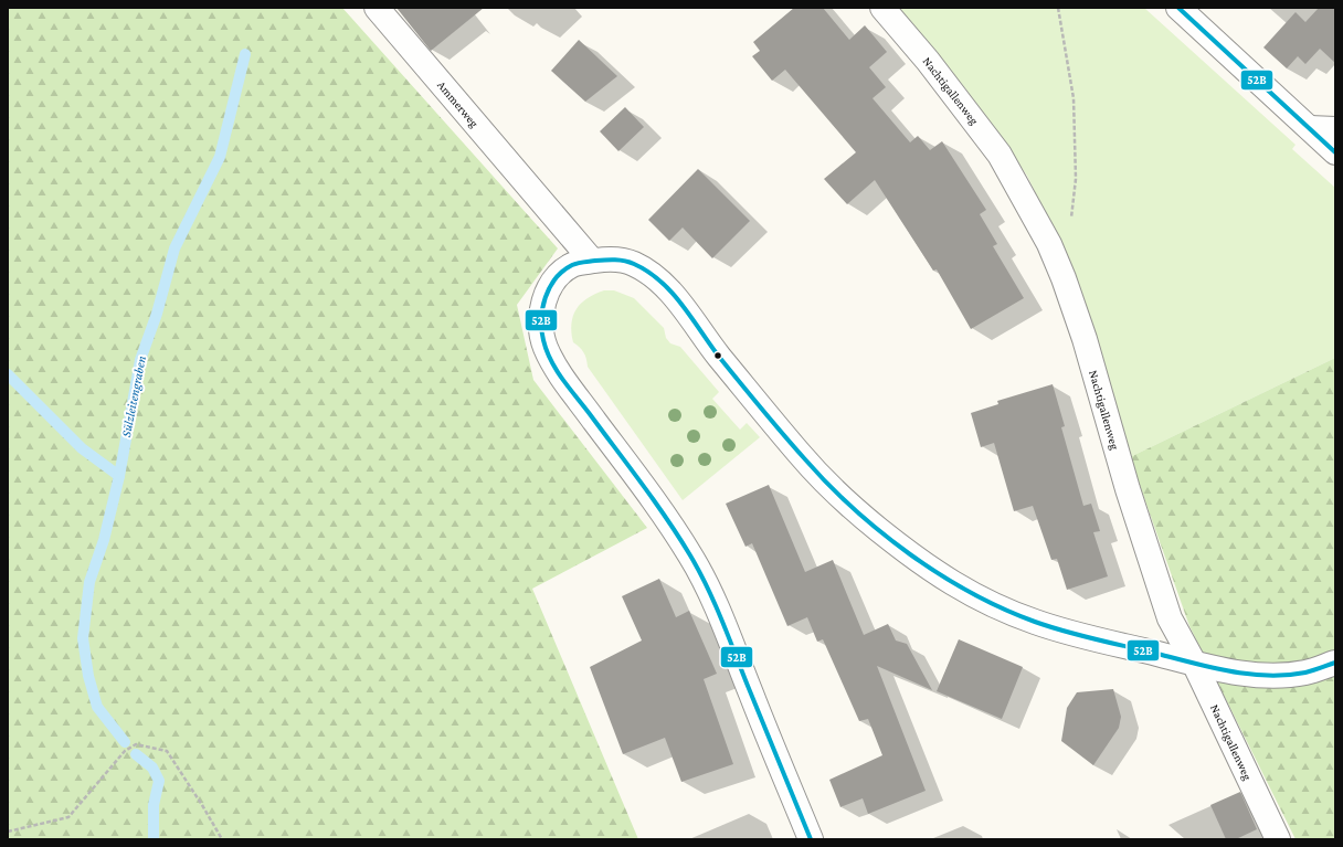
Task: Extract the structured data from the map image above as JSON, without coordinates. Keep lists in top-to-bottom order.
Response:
{
  "streets": {
    "street": ["Nachtigallenweg", "Ammerweg"]
  },
  "water": ["Sülzleitengraben"],
  "lines": ["transit line 52B"]
}
